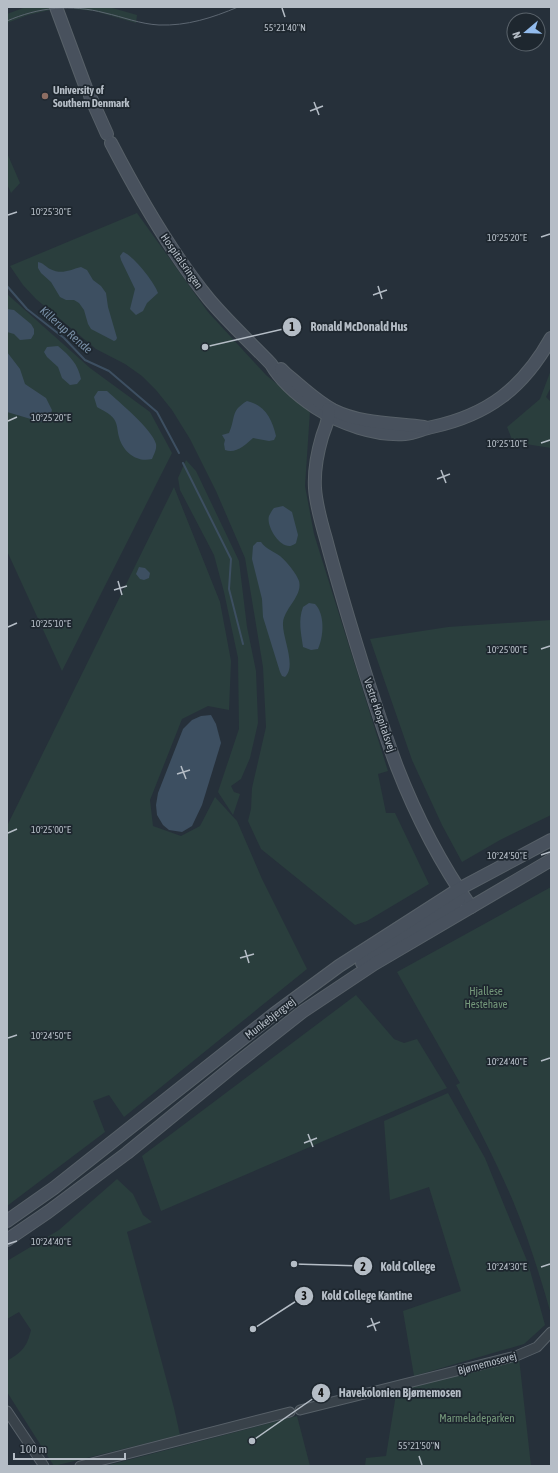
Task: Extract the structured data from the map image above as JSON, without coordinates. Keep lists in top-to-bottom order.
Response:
{
  "streets": {
    "street": [
      "Hospitalsringen",
      "Vestre Hospitalsvej",
      "Munkebjergvej",
      "Bjørnemosevej"
    ]
  },
  "crossings": [
    ["Hospitalsringen", "Vestre Hospitalsvej"],
    ["Vestre Hospitalsvej", "Munkebjergvej"]
  ],
  "water": ["Killerup Rende"],
  "parks": ["Hjallese Hestehave", "Marmeladeparken"],
  "places": [
    "University of Southern Denmark",
    "Ronald McDonald Hus",
    "Kold College",
    "Kold College Kantine",
    "Havekolonien Bjørnemosen"
  ],
  "scale_bar": "100 m",
  "north": "left",
  "coordinates": [
    "55°21'40\"N",
    "10°25'30\"E",
    "10°25'20\"E",
    "10°25'10\"E",
    "10°25'00\"E",
    "10°24'50\"E",
    "10°24'40\"E",
    "10°24'30\"E",
    "55°21'50\"N"
  ]
}
